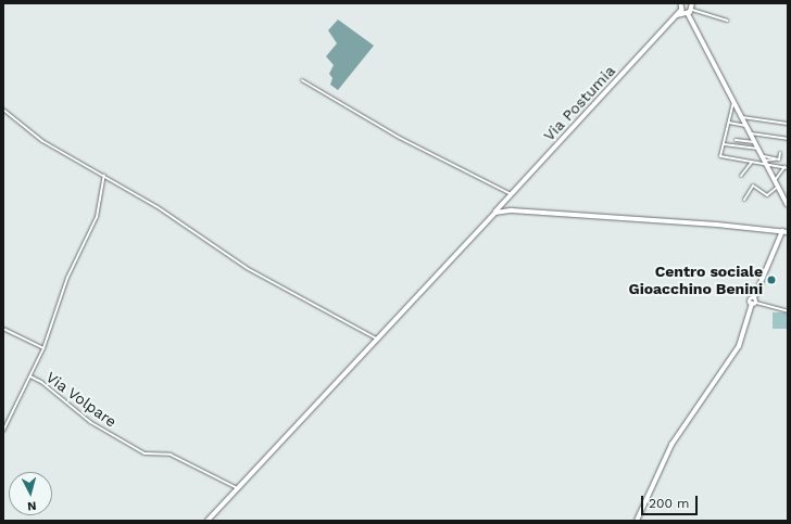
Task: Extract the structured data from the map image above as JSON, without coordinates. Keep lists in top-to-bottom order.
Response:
{
  "streets": {
    "main road": ["Via Postumia"],
    "street": ["Via Volpare"]
  },
  "crossings": [
    ["Via Postumia", "Via Volpare"]
  ],
  "places": ["Centro sociale Gioacchino Benini"],
  "scale_bar": "200 m",
  "north": "bottom"
}
